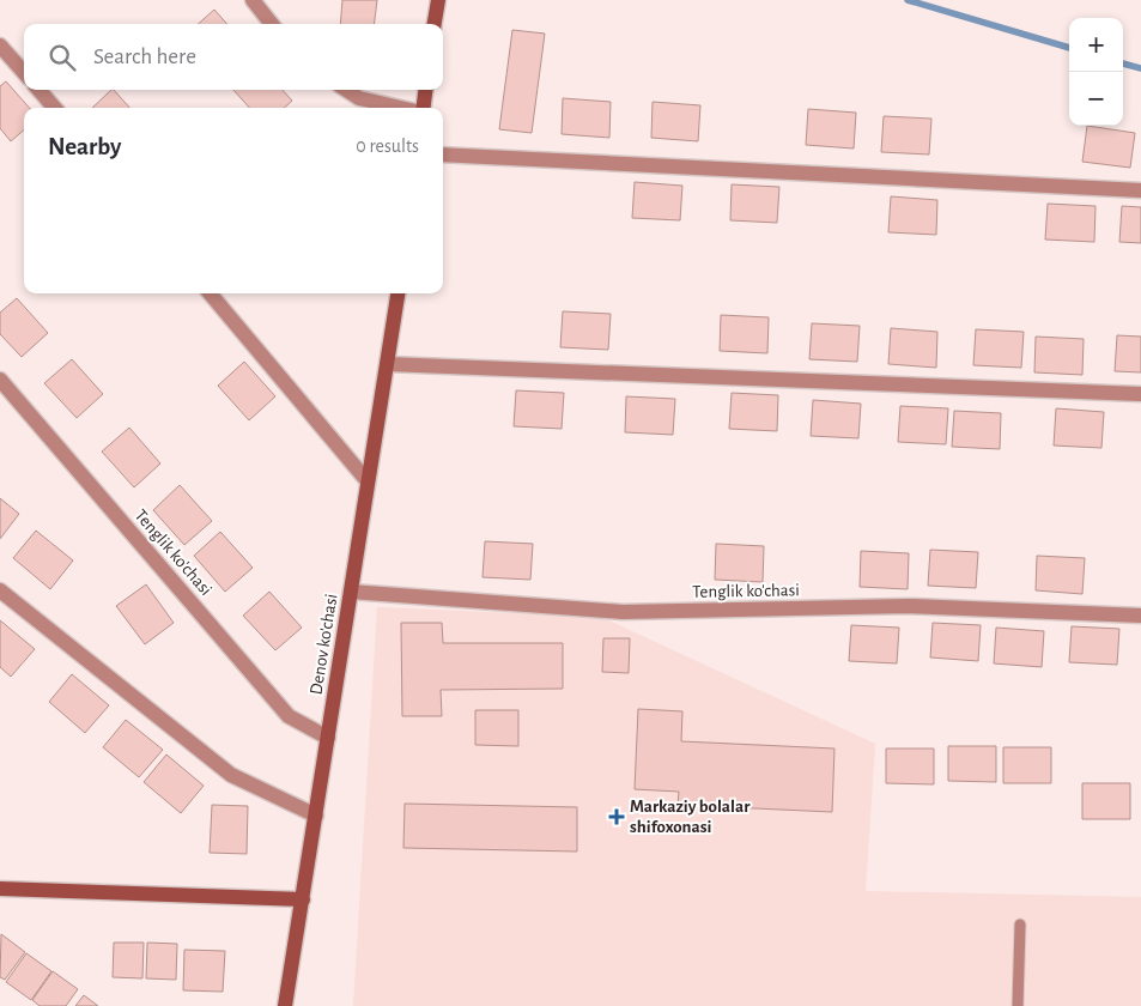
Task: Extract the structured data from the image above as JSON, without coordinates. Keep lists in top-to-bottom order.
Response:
{
  "streets": {
    "street": ["Tenglik ko'chasi", "Denov ko'chasi"]
  },
  "crossings": [
    ["Tenglik ko'chasi", "Denov ko'chasi"]
  ],
  "places": {
    "health": ["Markaziy bolalar shifoxonasi"]
  },
  "page": {
    "map_buttons": ["+", "−"],
    "search": "Search here",
    "heading": ["Nearby", "0 results"]
  }
}
